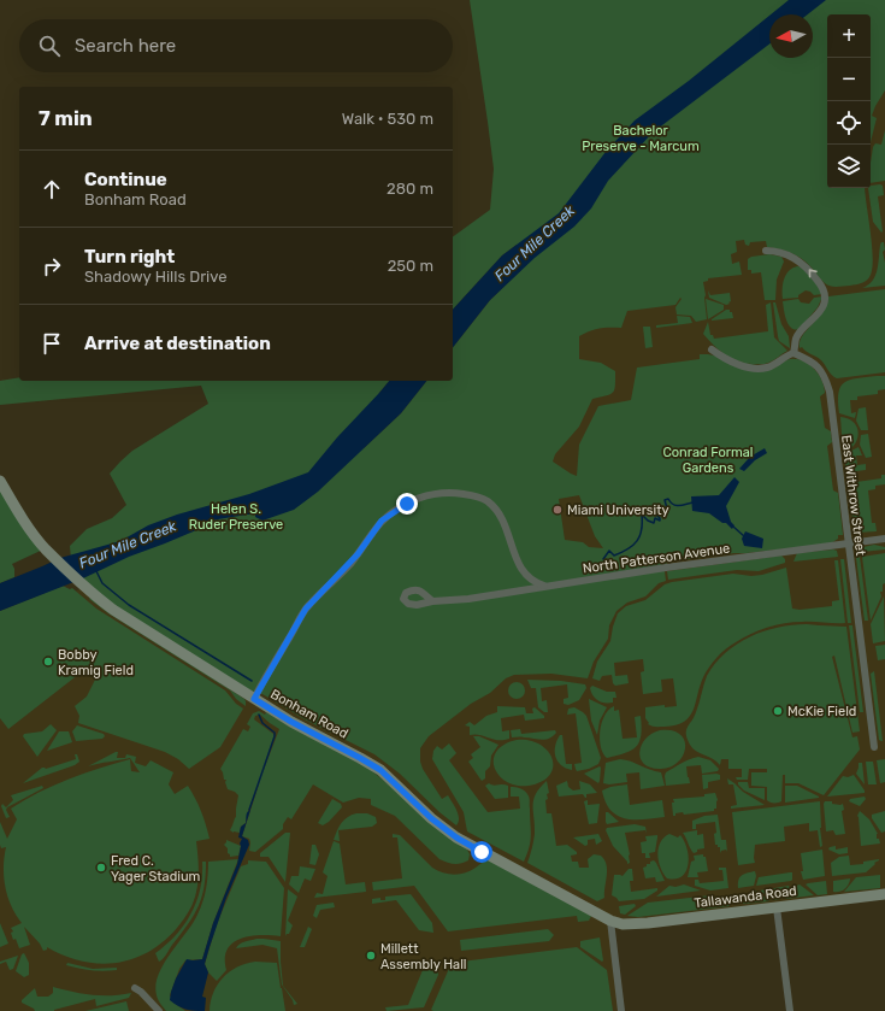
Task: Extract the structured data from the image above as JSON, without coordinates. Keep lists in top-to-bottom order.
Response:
{
  "streets": {
    "street": [
      "East Withrow Street",
      "North Patterson Avenue",
      "Bonham Road",
      "Tallawanda Road"
    ]
  },
  "crossings": [
    ["East Withrow Street", "North Patterson Avenue"],
    ["Bonham Road", "Tallawanda Road"]
  ],
  "water": ["Four Mile Creek"],
  "parks": ["Bachelor Preserve - Marcum", "Conrad Formal Gardens", "Helen S. Ruder Preserve"],
  "places": [
    "Miami University",
    "Bobby Kramig Field",
    "McKie Field",
    "Fred C. Yager Stadium",
    "Millett Assembly Hall"
  ],
  "north": "left",
  "page": {
    "map_buttons": ["+", "−"],
    "search": "Search here",
    "heading": ["7 min", "Walk · 530 m"],
    "list": [
      ["Continue", "Bonham Road", "280 m"],
      ["Turn right", "Shadowy Hills Drive", "250 m"],
      "Arrive at destination"
    ]
  }
}
